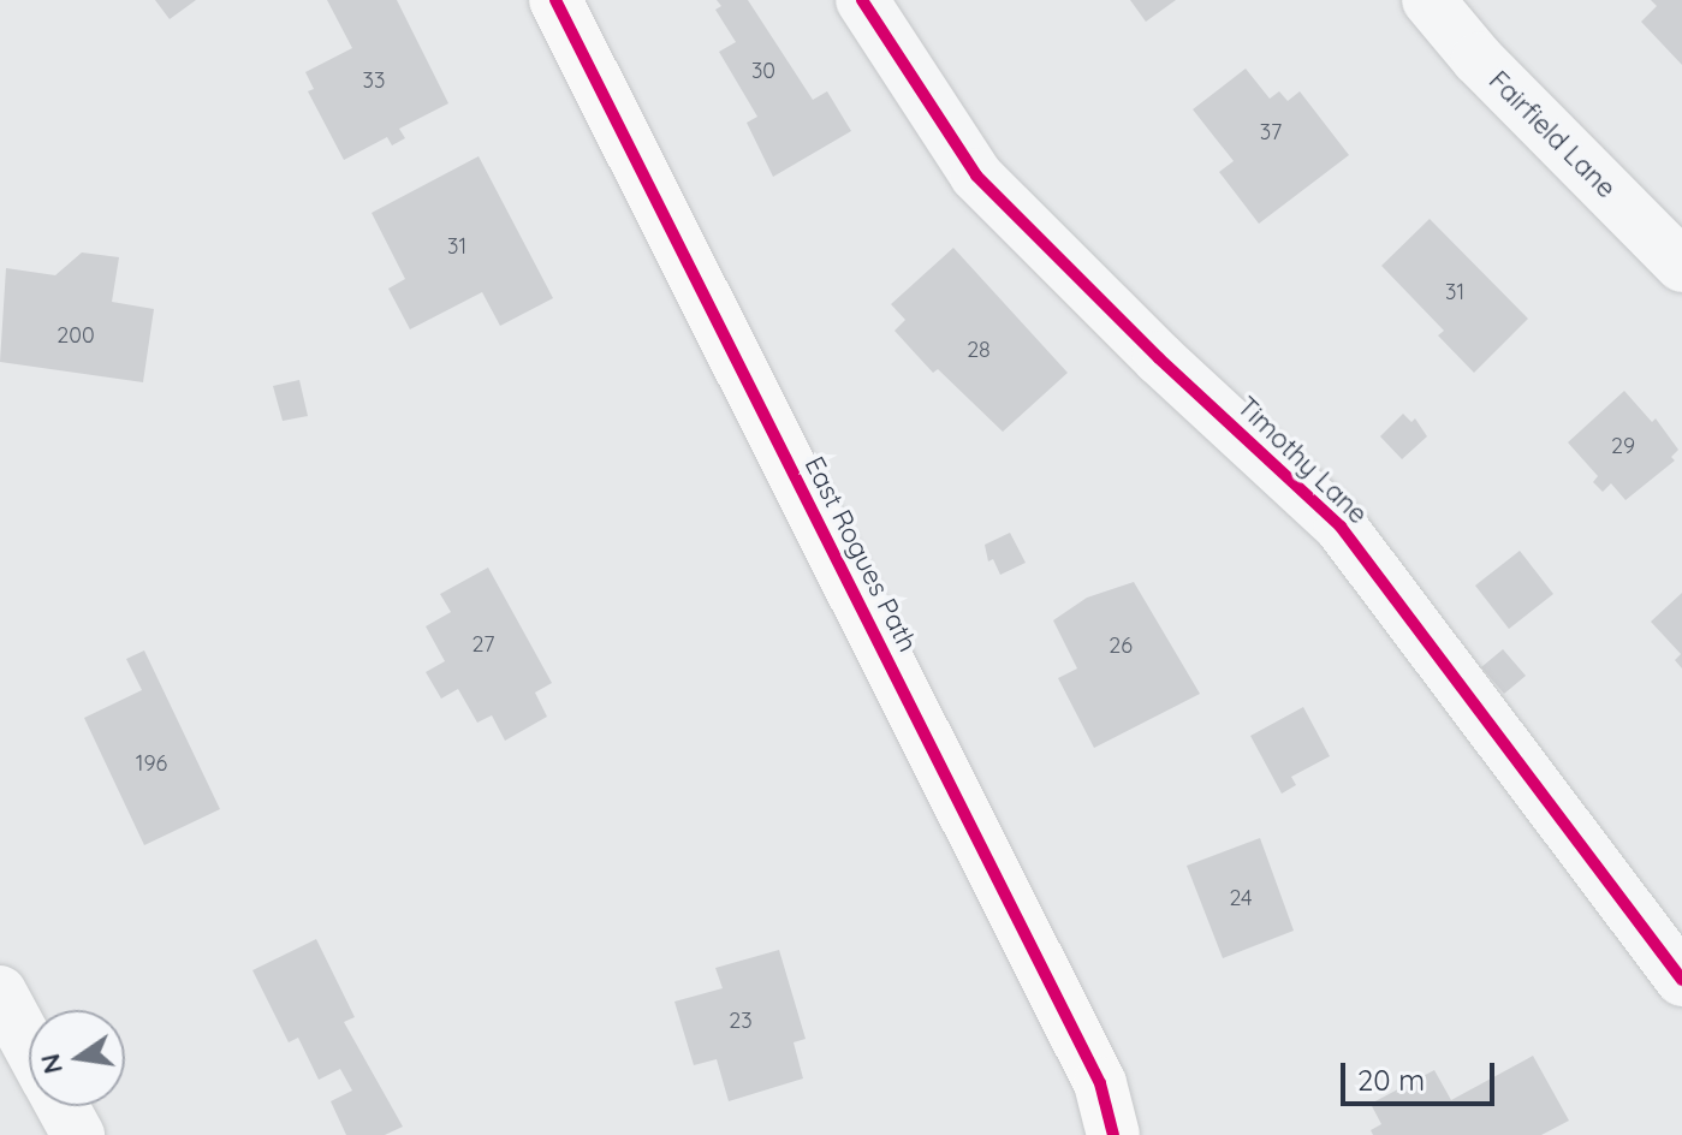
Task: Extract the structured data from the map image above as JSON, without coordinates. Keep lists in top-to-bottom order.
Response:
{
  "streets": {
    "street": ["Fairfield Lane", "Timothy Lane", "East Rogues Path"]
  },
  "house_numbers": [
    "30",
    "33",
    "37",
    "31",
    "31",
    "200",
    "28",
    "29",
    "27",
    "26",
    "196",
    "24",
    "23"
  ],
  "scale_bar": "20 m",
  "north": "left"
}
